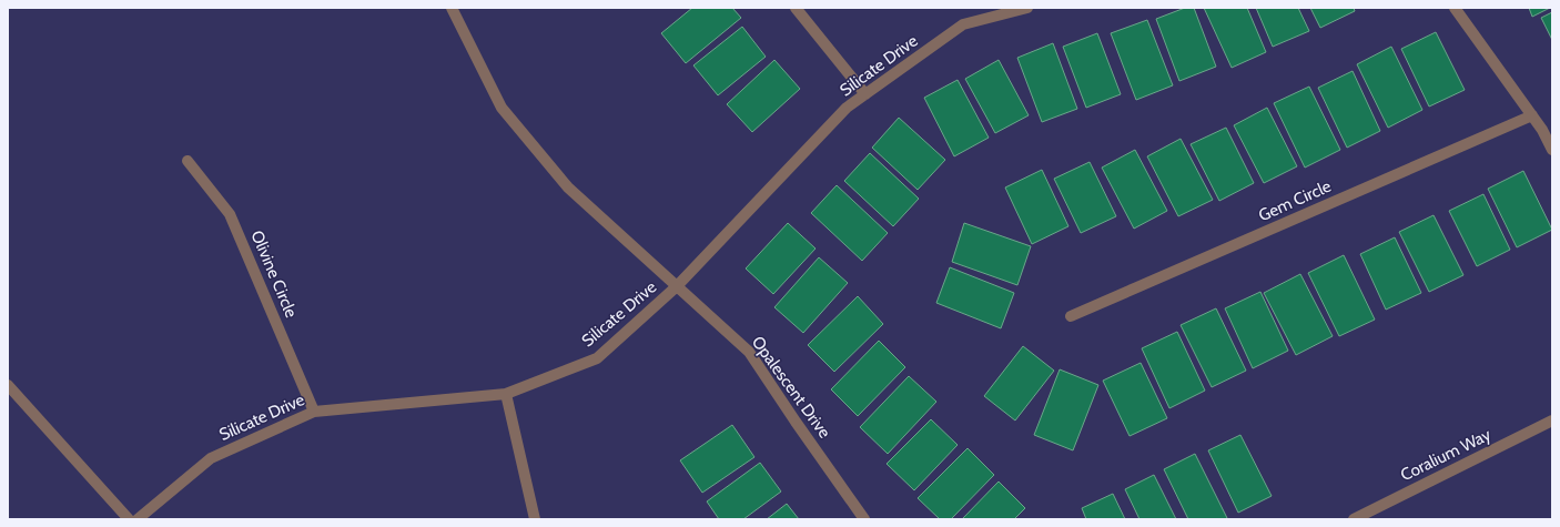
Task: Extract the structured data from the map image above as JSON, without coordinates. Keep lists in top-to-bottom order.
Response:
{
  "streets": {
    "street": [
      "Silicate Drive",
      "Gem Circle",
      "Olivine Circle",
      "Opalescent Drive",
      "Coralium Way"
    ]
  },
  "crossings": [
    ["Silicate Drive", "Olivine Circle"],
    ["Silicate Drive", "Opalescent Drive"]
  ]
}
